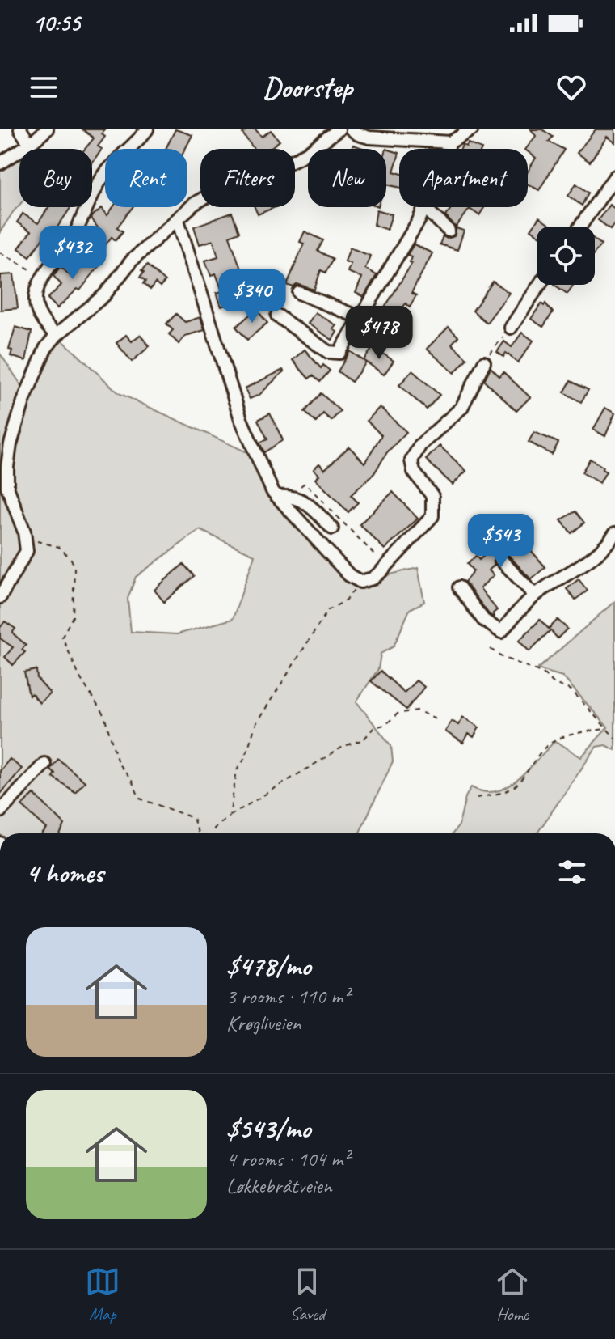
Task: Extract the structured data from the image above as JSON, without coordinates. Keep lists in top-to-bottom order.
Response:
{
  "page": {
    "status": "10:55",
    "header": "Doorstep",
    "chip": [
      "Buy",
      "Rent",
      "Filters",
      "New",
      "Apartment"
    ],
    "price": [
      "$432",
      "$340",
      "$478",
      "$543"
    ],
    "heading": "4 homes",
    "list": [
      {
        "name": "$478/mo",
        "note": "3 rooms · 110 m² · Krøgliveien"
      },
      {
        "name": "$543/mo",
        "note": "4 rooms · 104 m² · Løkkebråtveien"
      }
    ],
    "tabs": ["Map", "Saved", "Home"]
  }
}
